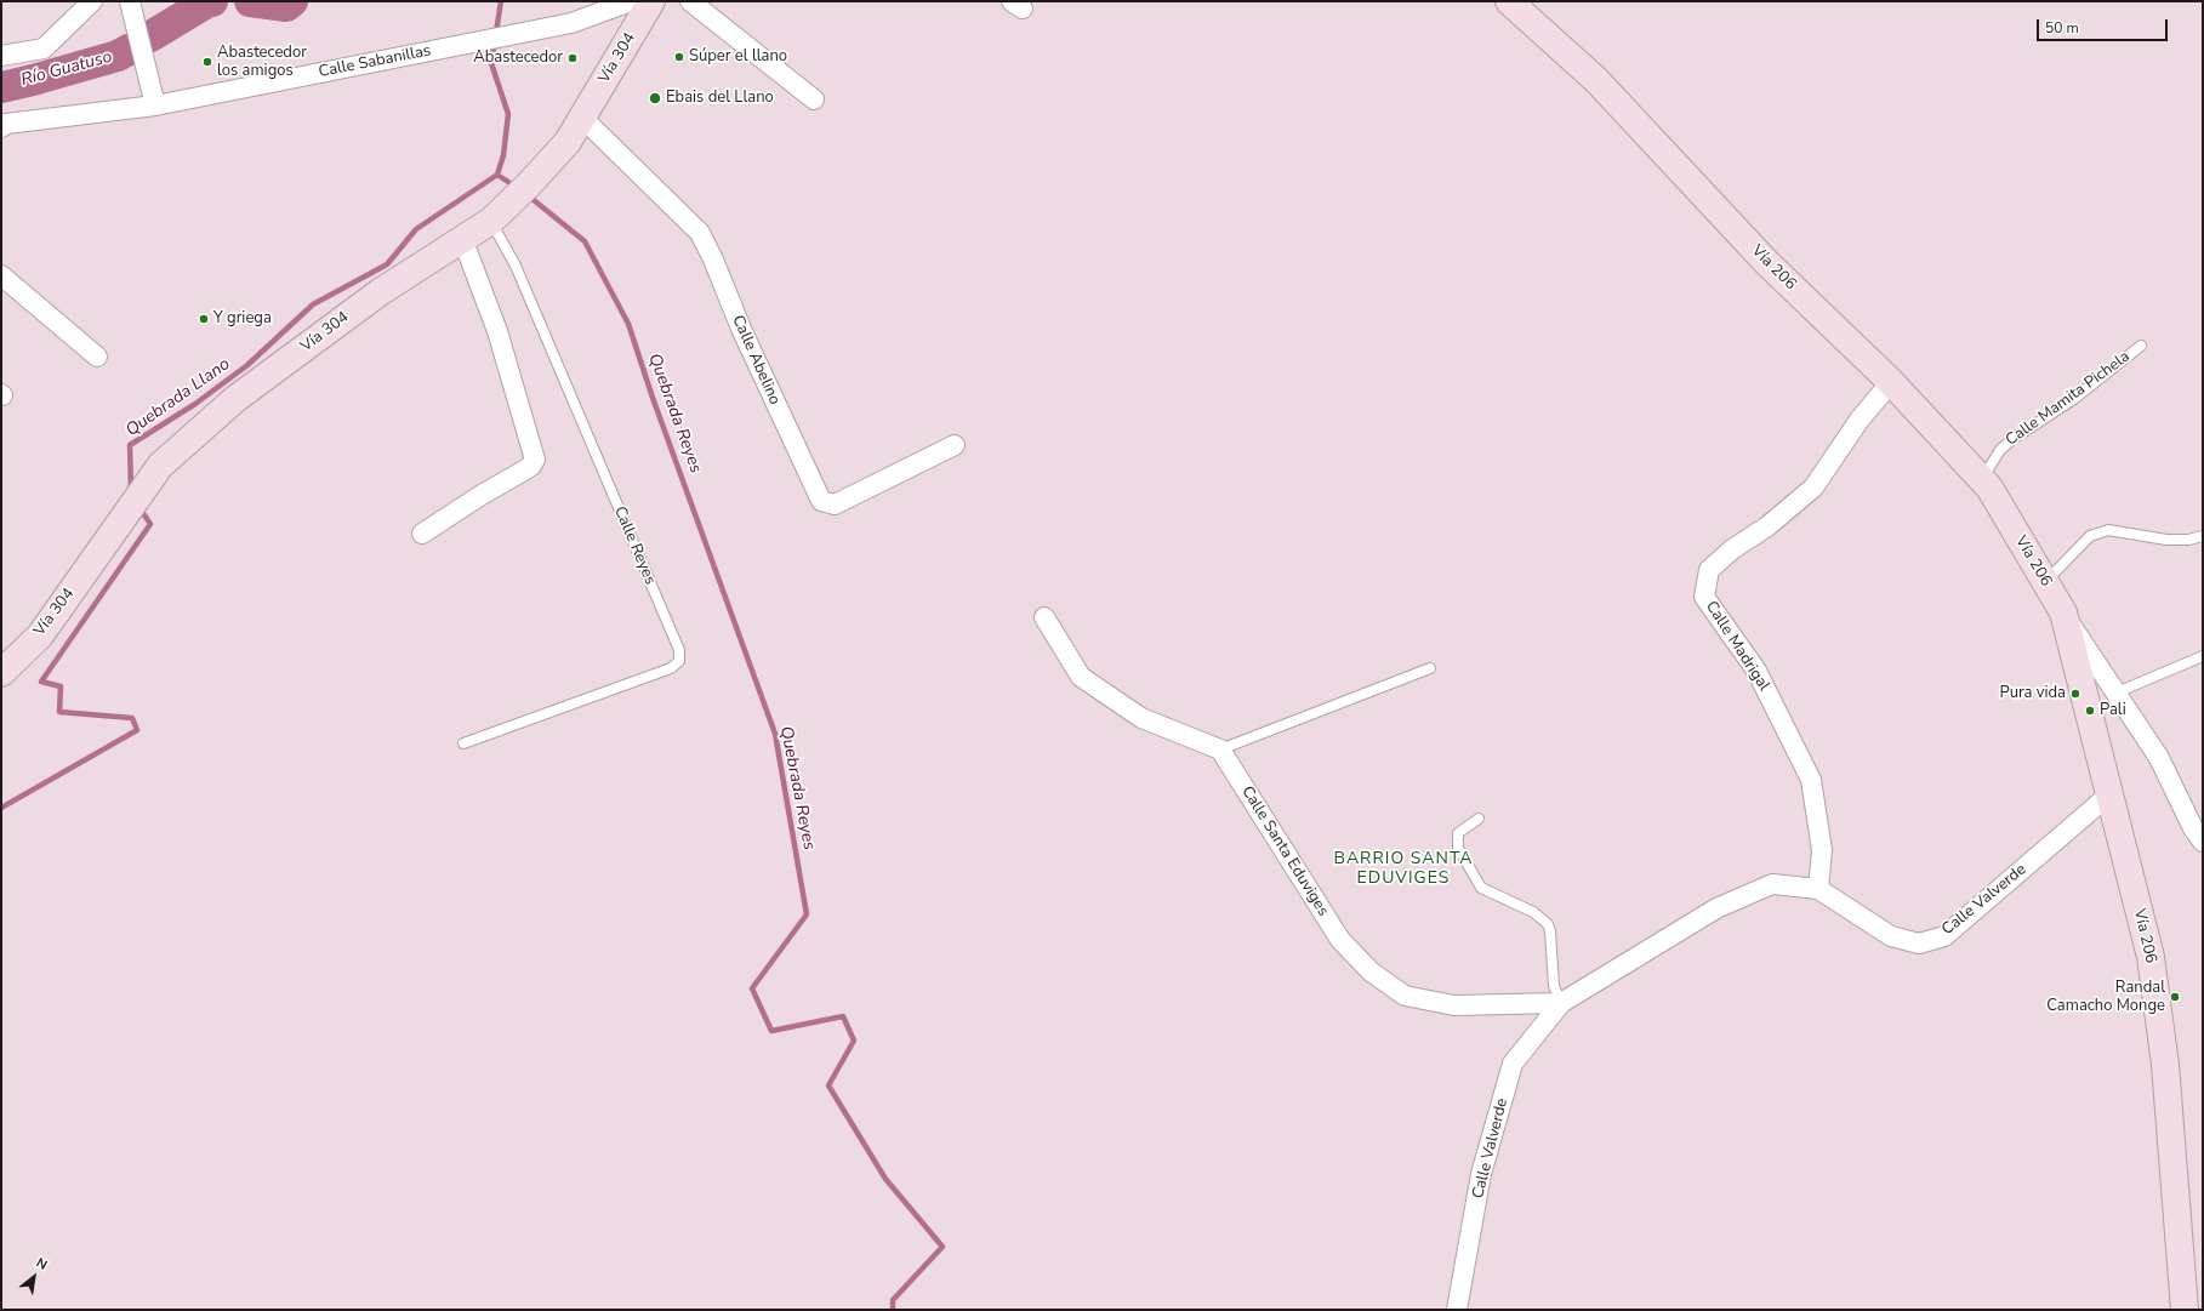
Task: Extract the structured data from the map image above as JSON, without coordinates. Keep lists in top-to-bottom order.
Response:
{
  "streets": {
    "main road": ["Vía 304", "Vía 206"],
    "street": [
      "Calle Sabanillas",
      "Calle Abelino",
      "Calle Madrigal",
      "Calle Santa Eduviges",
      "Calle Valverde"
    ],
    "lane": ["Calle Mamita Pichela", "Calle Reyes"]
  },
  "crossings": [
    ["Vía 304", "Calle Abelino"],
    ["Vía 304", "Calle Reyes"],
    ["Vía 206", "Calle Mamita Pichela"],
    ["Vía 206", "Calle Madrigal"],
    ["Vía 206", "Calle Valverde"],
    ["Calle Madrigal", "Calle Valverde"],
    ["Calle Santa Eduviges", "Calle Valverde"]
  ],
  "districts": ["BARRIO SANTA EDUVIGES"],
  "water": ["Río Guatuso", "Quebrada Llano", "Quebrada Reyes"],
  "places": [
    "Súper el llano",
    "Abastecedor",
    "Abastecedor los amigos",
    "Ebais del Llano",
    "Y griega",
    "Pura vida",
    "Pali",
    "Randal Camacho Monge"
  ],
  "scale_bar": "50 m",
  "north": "top right"
}
